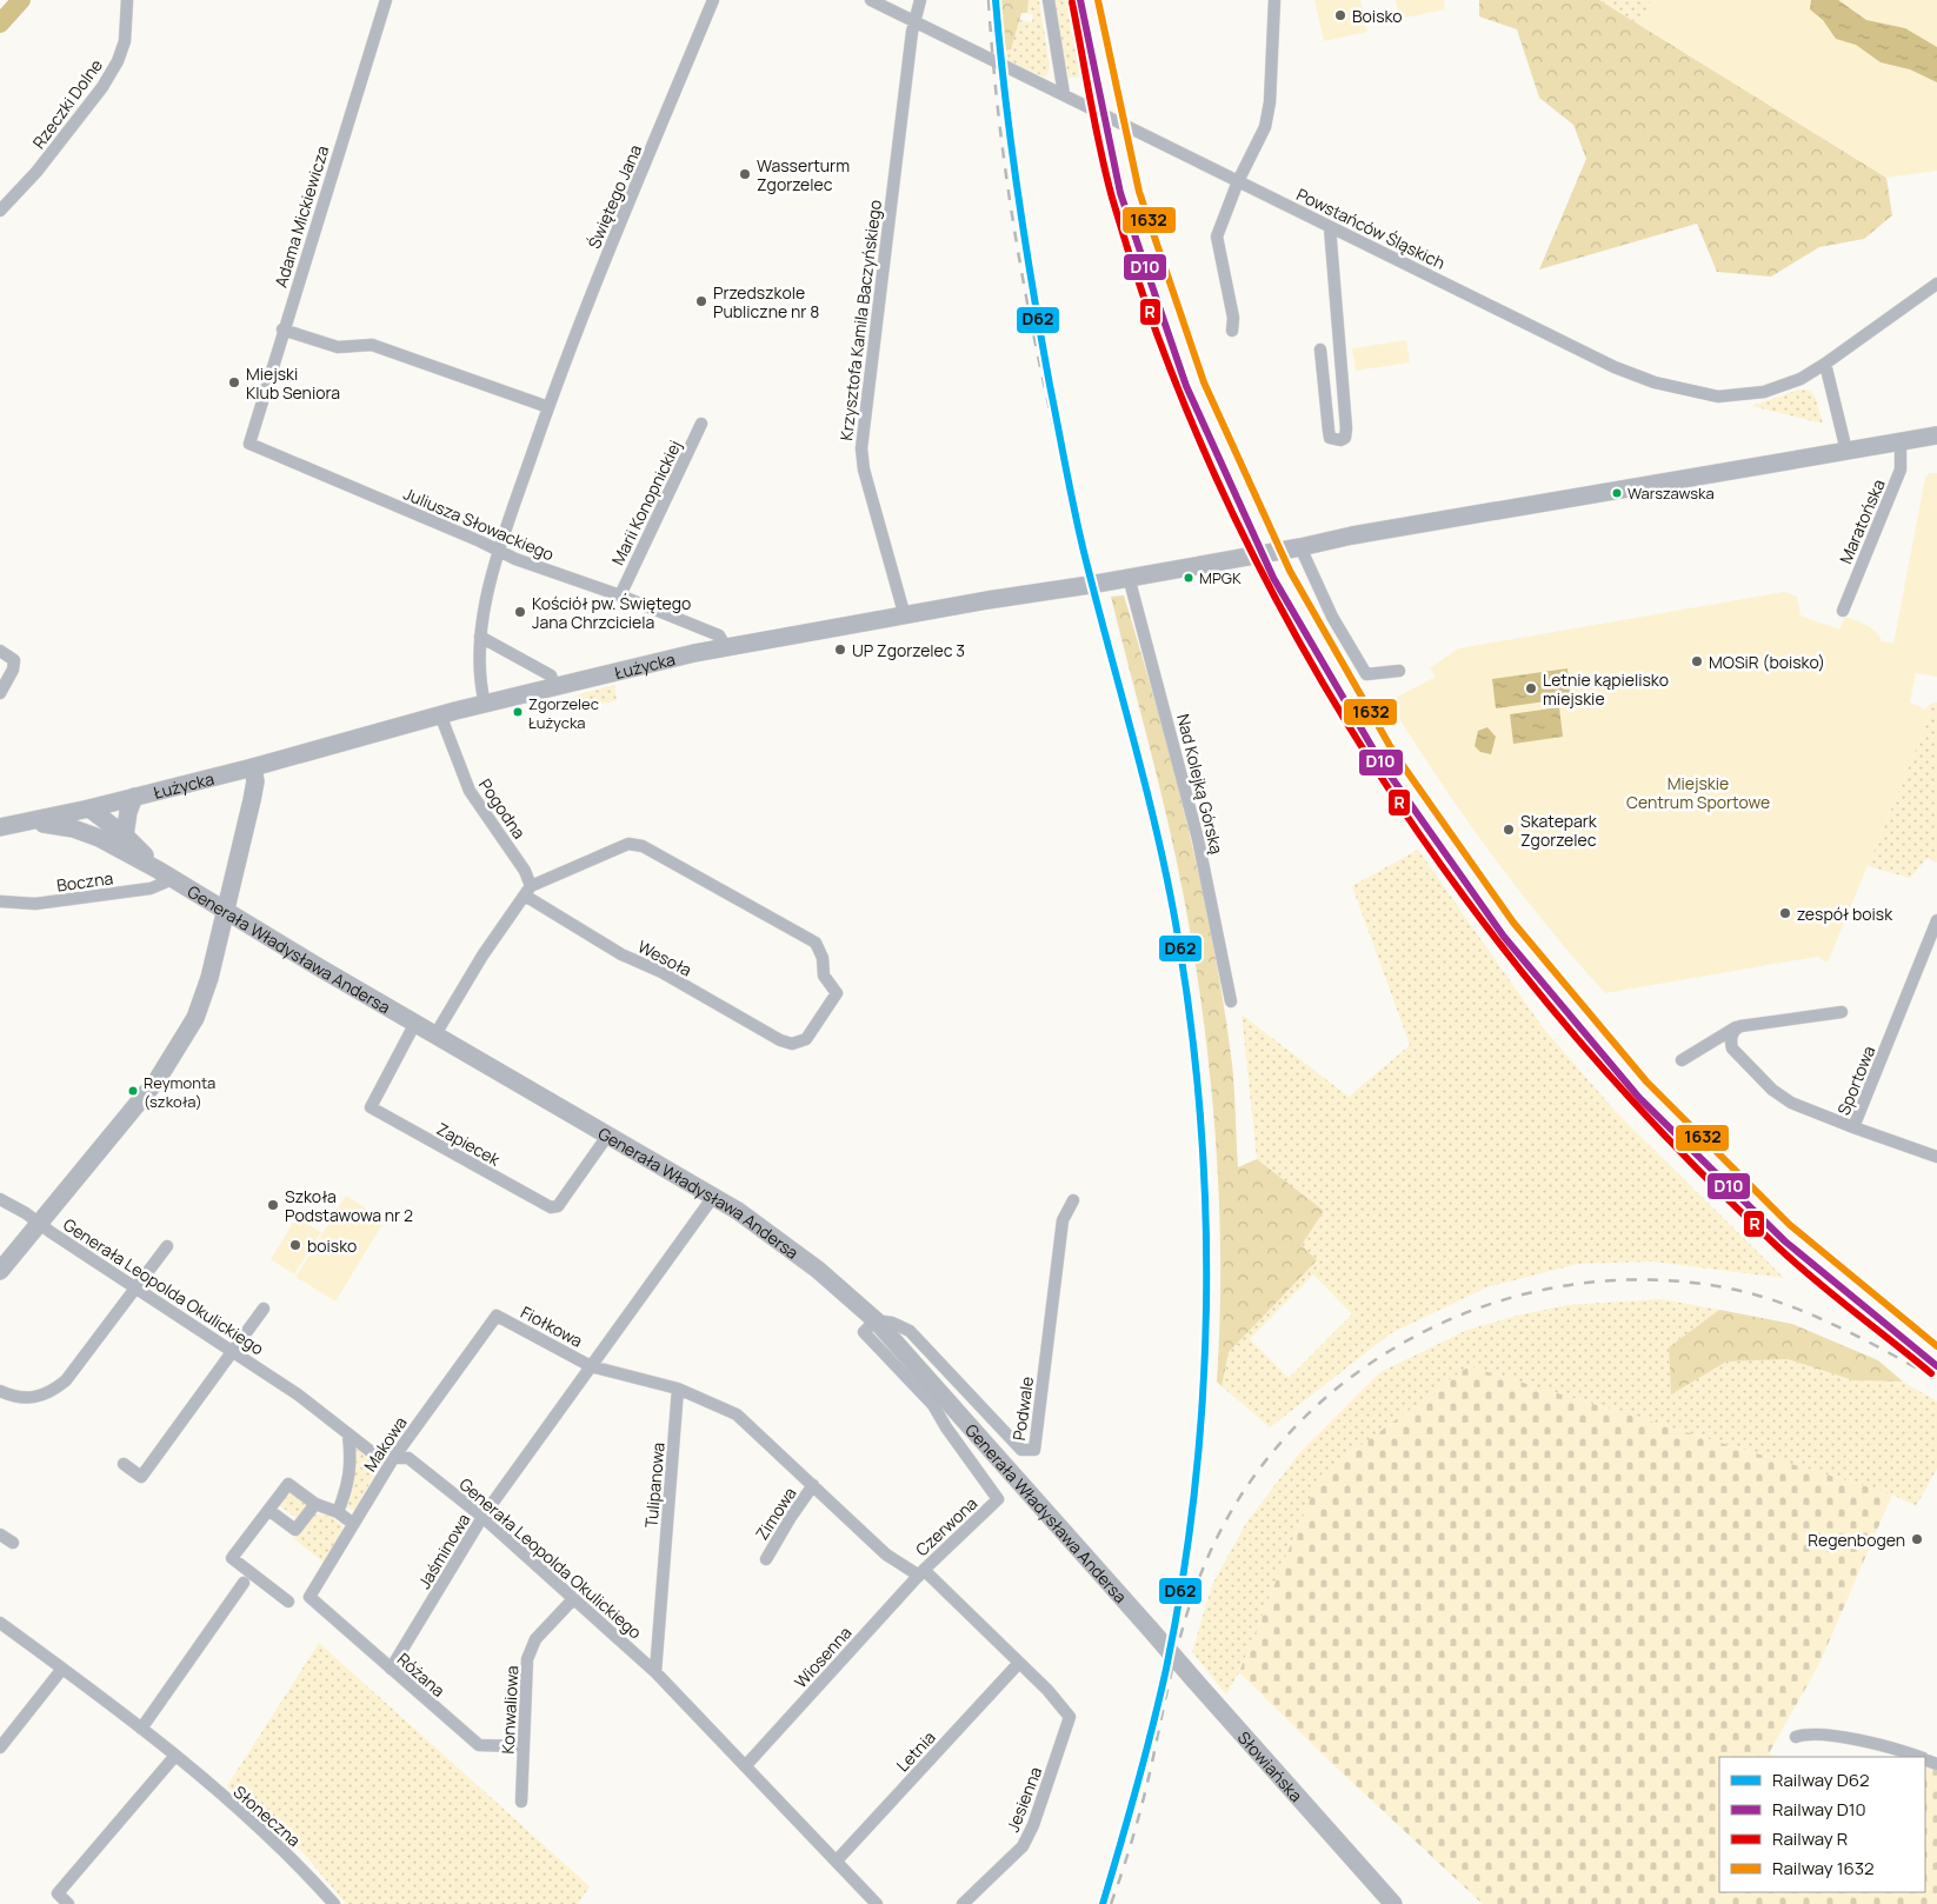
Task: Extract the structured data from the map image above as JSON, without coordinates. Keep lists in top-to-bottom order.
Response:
{
  "streets": {
    "street": [
      "Rzeczki Dolne",
      "Świętego Jana",
      "Adama Mickiewicza",
      "Powstańców Śląskich",
      "Krzysztofa Kamila Baczyńskiego",
      "Marii Konopnickiej",
      "Maratońska",
      "Juliusza Słowackiego",
      "Łużycka",
      "Nad Kolejką Górską",
      "Pogodna",
      "Boczna",
      "Generała Władysława Andersa",
      "Wesoła",
      "Sportowa",
      "Zapiecek",
      "Generała Leopolda Okulickiego",
      "Fiołkowa",
      "Podwale",
      "Makowa",
      "Tulipanowa",
      "Zimowa",
      "Czerwona",
      "Jaśminowa",
      "Wiosenna",
      "Różana",
      "Konwaliowa",
      "Letnia",
      "Słowiańska",
      "Jesienna",
      "Słoneczna"
    ]
  },
  "crossings": [
    ["Świętego Jana", "Juliusza Słowackiego"],
    ["Świętego Jana", "Łużycka"],
    ["Adama Mickiewicza", "Juliusza Słowackiego"],
    ["Powstańców Śląskich", "Krzysztofa Kamila Baczyńskiego"],
    ["Krzysztofa Kamila Baczyńskiego", "Łużycka"],
    ["Marii Konopnickiej", "Juliusza Słowackiego"],
    ["Juliusza Słowackiego", "Łużycka"],
    ["Łużycka", "Nad Kolejką Górską"],
    ["Łużycka", "Pogodna"],
    ["Łużycka", "Generała Władysława Andersa"],
    ["Pogodna", "Wesoła"],
    ["Boczna", "Generała Władysława Andersa"],
    ["Generała Władysława Andersa", "Zapiecek"],
    ["Generała Władysława Andersa", "Podwale"],
    ["Generała Władysława Andersa", "Czerwona"],
    ["Generała Władysława Andersa", "Jaśminowa"],
    ["Generała Władysława Andersa", "Słowiańska"],
    ["Generała Leopolda Okulickiego", "Makowa"],
    ["Generała Leopolda Okulickiego", "Tulipanowa"],
    ["Generała Leopolda Okulickiego", "Jaśminowa"],
    ["Generała Leopolda Okulickiego", "Wiosenna"],
    ["Generała Leopolda Okulickiego", "Konwaliowa"],
    ["Generała Leopolda Okulickiego", "Letnia"],
    ["Fiołkowa", "Makowa"],
    ["Fiołkowa", "Jaśminowa"],
    ["Podwale", "Czerwona"],
    ["Makowa", "Różana"],
    ["Czerwona", "Wiosenna"],
    ["Czerwona", "Letnia"],
    ["Czerwona", "Jesienna"],
    ["Jaśminowa", "Różana"],
    ["Różana", "Konwaliowa"]
  ],
  "parks": ["Miejskie Centrum Sportowe"],
  "places": [
    "Boisko",
    "Wasserturm Zgorzelec",
    "Przedszkole Publiczne nr 8",
    "Miejski Klub Seniora",
    "Warszawska",
    "MPGK",
    "Kościół pw. Świętego Jana Chrzciciela",
    "UP Zgorzelec 3",
    "MOSiR (boisko)",
    "Letnie kąpielisko miejskie",
    "Zgorzelec Łużycka",
    "Skatepark Zgorzelec",
    "zespół boisk",
    "Reymonta (szkoła)",
    "Szkoła Podstawowa nr 2",
    "boisko",
    "Regenbogen"
  ],
  "lines": [
    "rail line D62",
    "rail line D10",
    "rail line 1632",
    "rail line R"
  ],
  "legend": [
    "Railway D62",
    "Railway D10",
    "Railway R",
    "Railway 1632"
  ]
}
